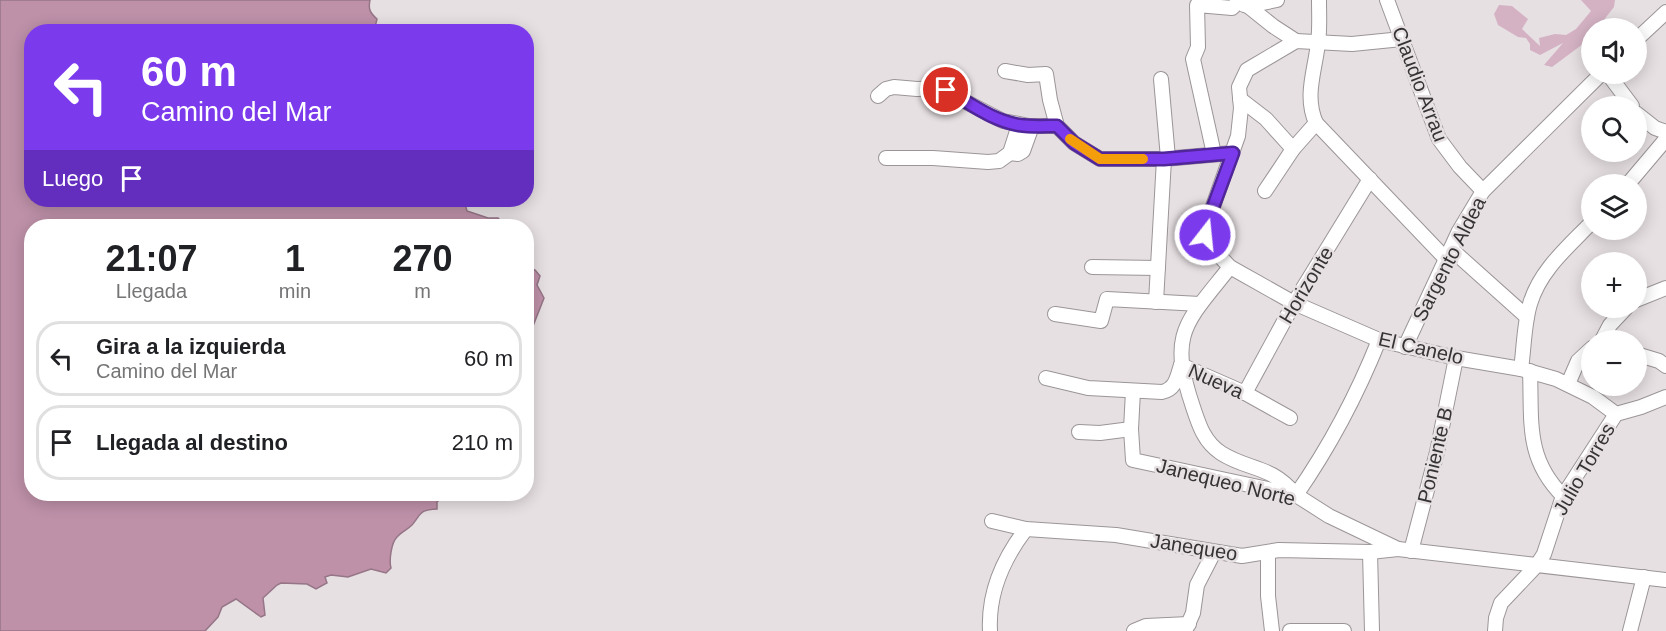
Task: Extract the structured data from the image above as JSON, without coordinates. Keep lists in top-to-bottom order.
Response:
{
  "streets": {
    "street": [
      "Claudio Arrau",
      "Sargento Aldea",
      "Horizonte",
      "El Canelo",
      "Nueva",
      "Poniente B",
      "Julio Torres",
      "Janequeo Norte",
      "Janequeo"
    ]
  },
  "crossings": [
    ["Claudio Arrau", "Sargento Aldea"],
    ["Sargento Aldea", "El Canelo"],
    ["Horizonte", "El Canelo"],
    ["Horizonte", "Nueva"],
    ["El Canelo", "Poniente B"],
    ["El Canelo", "Julio Torres"],
    ["Nueva", "Janequeo Norte"],
    ["Poniente B", "Janequeo Norte"],
    ["Poniente B", "Janequeo"],
    ["Julio Torres", "Janequeo"],
    ["Janequeo Norte", "Janequeo"]
  ],
  "page": {
    "map_buttons": ["+", "−"],
    "turn": ["60 m", "Camino del Mar"],
    "then": "Luego",
    "eta": [
      "21:07",
      "Llegada",
      "1",
      "min",
      "270",
      "m"
    ],
    "list": [
      {
        "name": "Gira a la izquierda",
        "note": "Camino del Mar",
        "value": "60 m"
      },
      {
        "name": "Llegada al destino",
        "value": "210 m"
      }
    ]
  }
}
